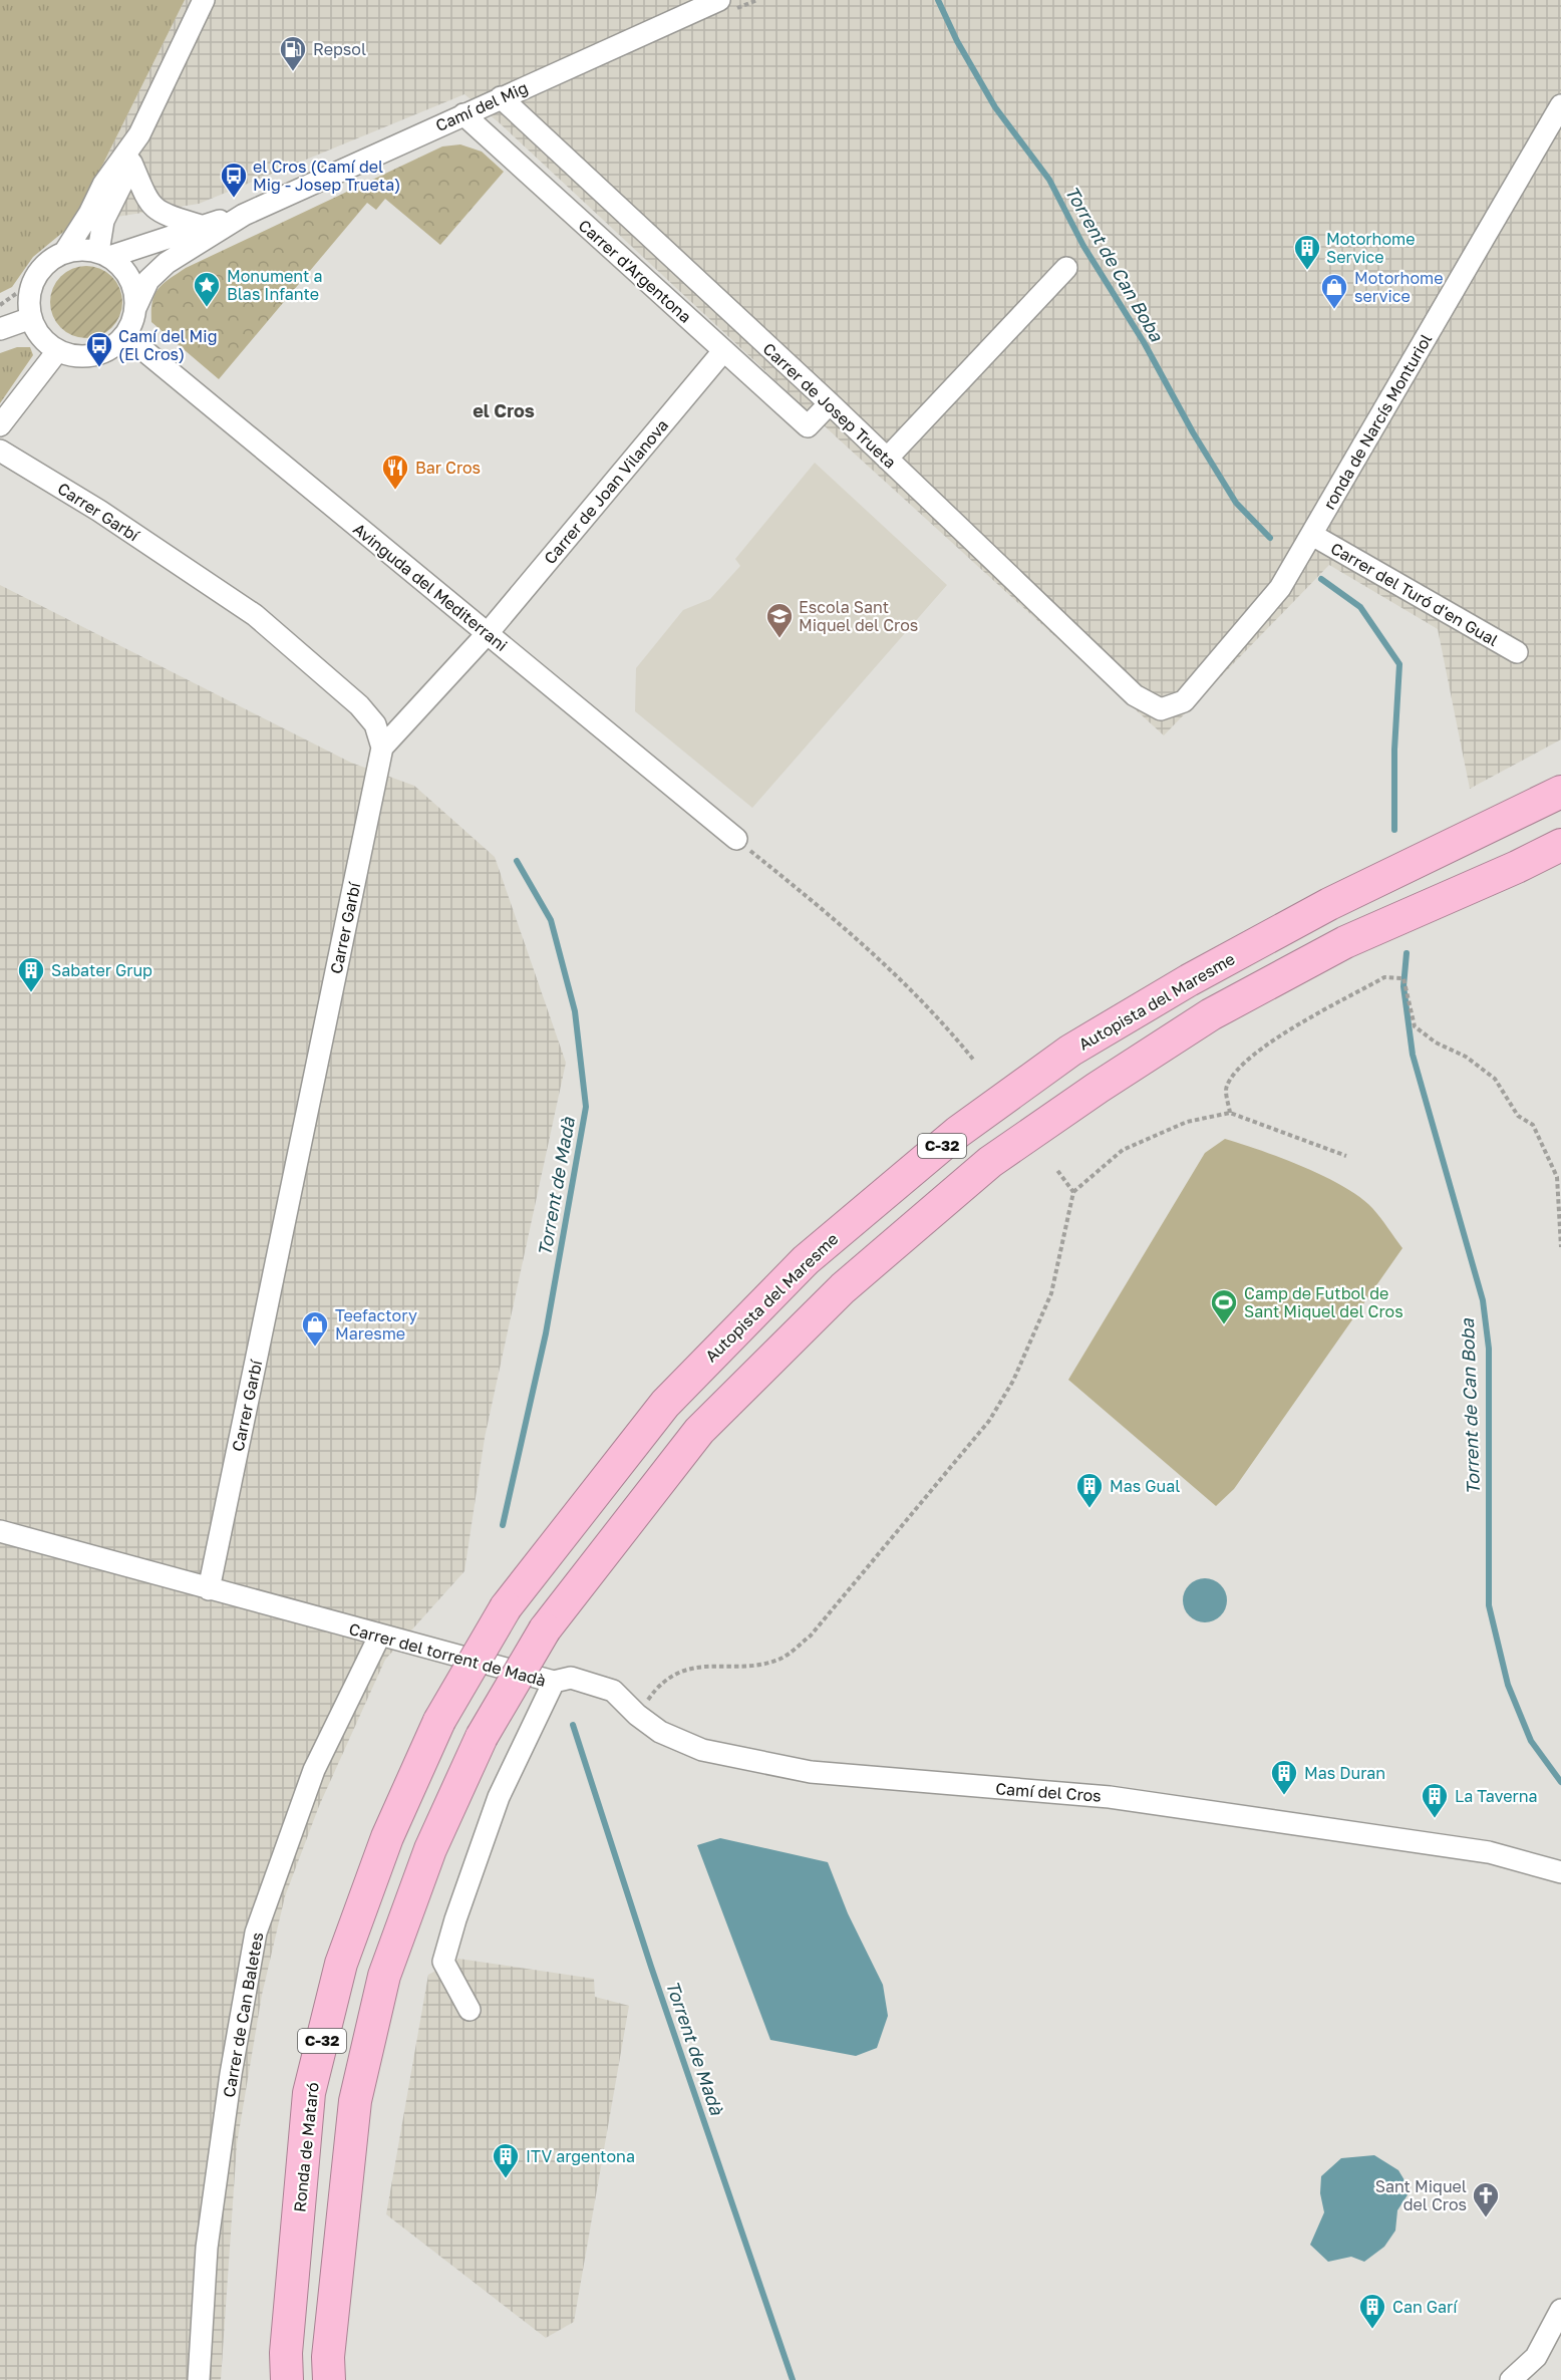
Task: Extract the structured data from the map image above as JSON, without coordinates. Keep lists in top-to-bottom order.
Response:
{
  "streets": {
    "highway": ["Autopista del Maresme", "C-32", "Ronda de Mataró"],
    "street": [
      "Camí del Mig",
      "Carrer d'Argentona",
      "Carrer de Josep Trueta",
      "ronda de Narcís Monturiol",
      "Carrer de Joan Vilanova",
      "Carrer Garbí",
      "Avinguda del Mediterrani",
      "Carrer del Turó d'en Gual",
      "Carrer del torrent de Madà",
      "Camí del Cros",
      "Carrer de Can Baletes"
    ]
  },
  "crossings": [
    ["Camí del Mig", "Carrer d'Argentona"],
    ["Camí del Mig", "Carrer de Josep Trueta"],
    ["Camí del Mig", "Avinguda del Mediterrani"],
    ["Carrer d'Argentona", "Carrer de Josep Trueta"],
    ["Carrer d'Argentona", "Carrer de Joan Vilanova"],
    ["Carrer de Josep Trueta", "ronda de Narcís Monturiol"],
    ["ronda de Narcís Monturiol", "Carrer del Turó d'en Gual"],
    ["Carrer de Joan Vilanova", "Carrer Garbí"],
    ["Carrer de Joan Vilanova", "Avinguda del Mediterrani"],
    ["Carrer Garbí", "Carrer del torrent de Madà"],
    ["Autopista del Maresme", "Ronda de Mataró"],
    ["Carrer del torrent de Madà", "Camí del Cros"],
    ["Carrer del torrent de Madà", "Carrer de Can Baletes"]
  ],
  "districts": ["el Cros"],
  "water": ["Torrent de Can Boba", "Torrent de Madà"],
  "places": {
    "fuel station": ["Repsol"],
    "bus stop": ["el Cros (Camí del Mig - Josep Trueta)", "Camí del Mig (El Cros)"],
    "building": [
      "Motorhome Service",
      "Sabater Grup",
      "Mas Gual",
      "Mas Duran",
      "La Taverna",
      "ITV argentona",
      "Can Garí"
    ],
    "place": ["Monument a Blas Infante"],
    "shop": ["Motorhome service", "Teefactory Maresme"],
    "restaurant": ["Bar Cros"],
    "school or university": ["Escola Sant Miquel del Cros"],
    "sports": ["Camp de Futbol de Sant Miquel del Cros"],
    "church": ["Sant Miquel del Cros"]
  }
}
